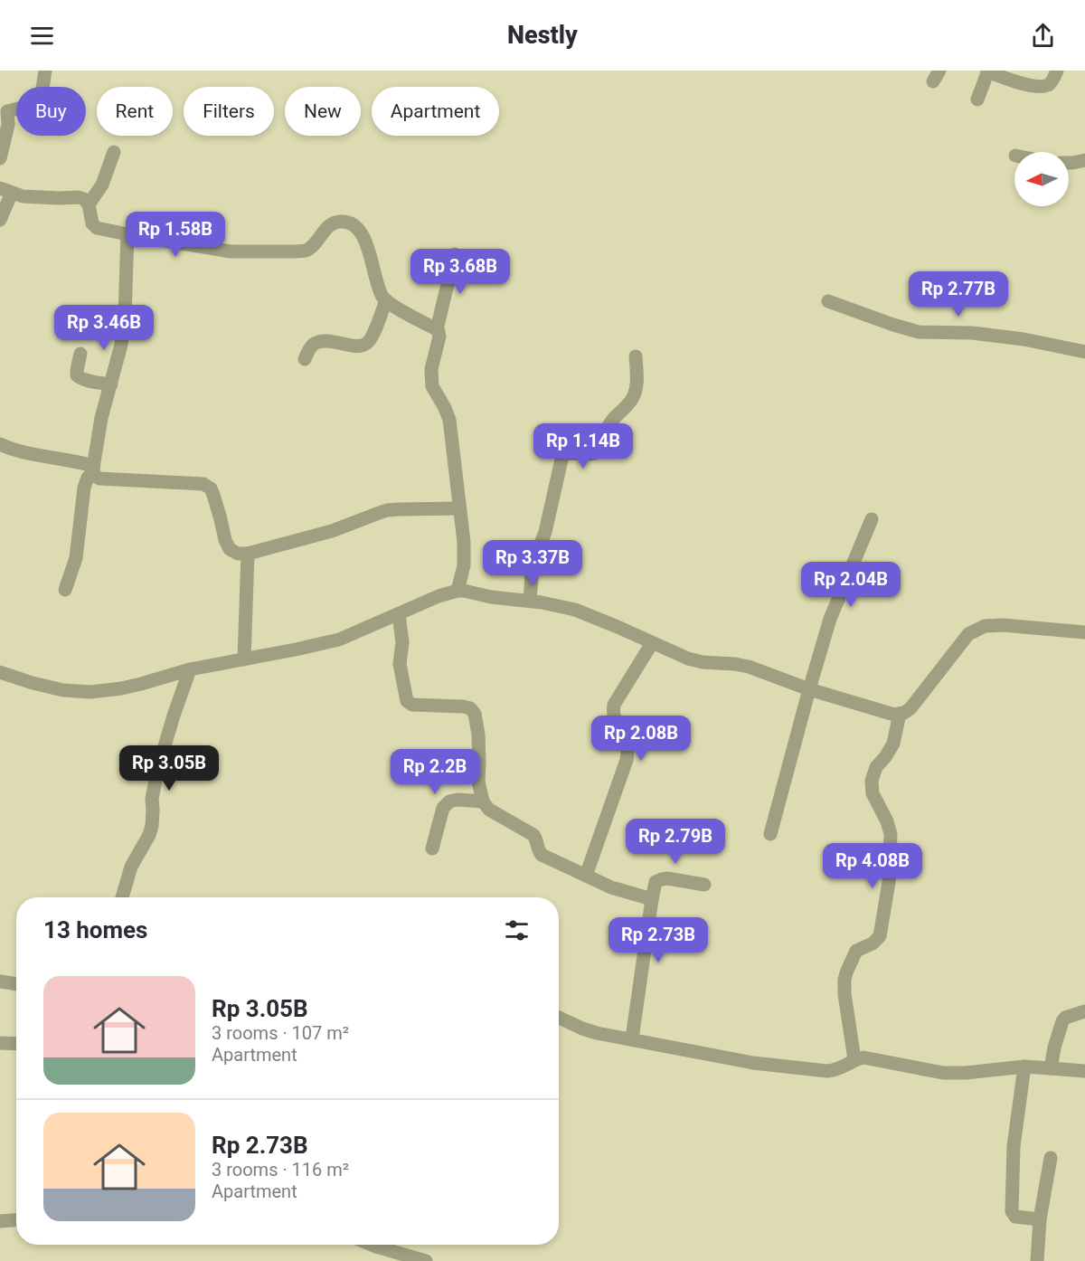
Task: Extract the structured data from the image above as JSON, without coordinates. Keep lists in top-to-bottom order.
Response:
{
  "north": "left",
  "page": {
    "header": "Nestly",
    "chip": [
      "Buy",
      "Rent",
      "Filters",
      "New",
      "Apartment"
    ],
    "price": [
      "Rp 1.58B",
      "Rp 3.68B",
      "Rp 2.77B",
      "Rp 3.46B",
      "Rp 1.14B",
      "Rp 3.37B",
      "Rp 2.04B",
      "Rp 2.08B",
      "Rp 3.05B",
      "Rp 2.2B",
      "Rp 2.79B",
      "Rp 4.08B",
      "Rp 2.73B"
    ],
    "heading": "13 homes",
    "list": [
      {
        "name": "Rp 3.05B",
        "note": "3 rooms · 107 m² · Apartment"
      },
      {
        "name": "Rp 2.73B",
        "note": "3 rooms · 116 m² · Apartment"
      }
    ]
  }
}
